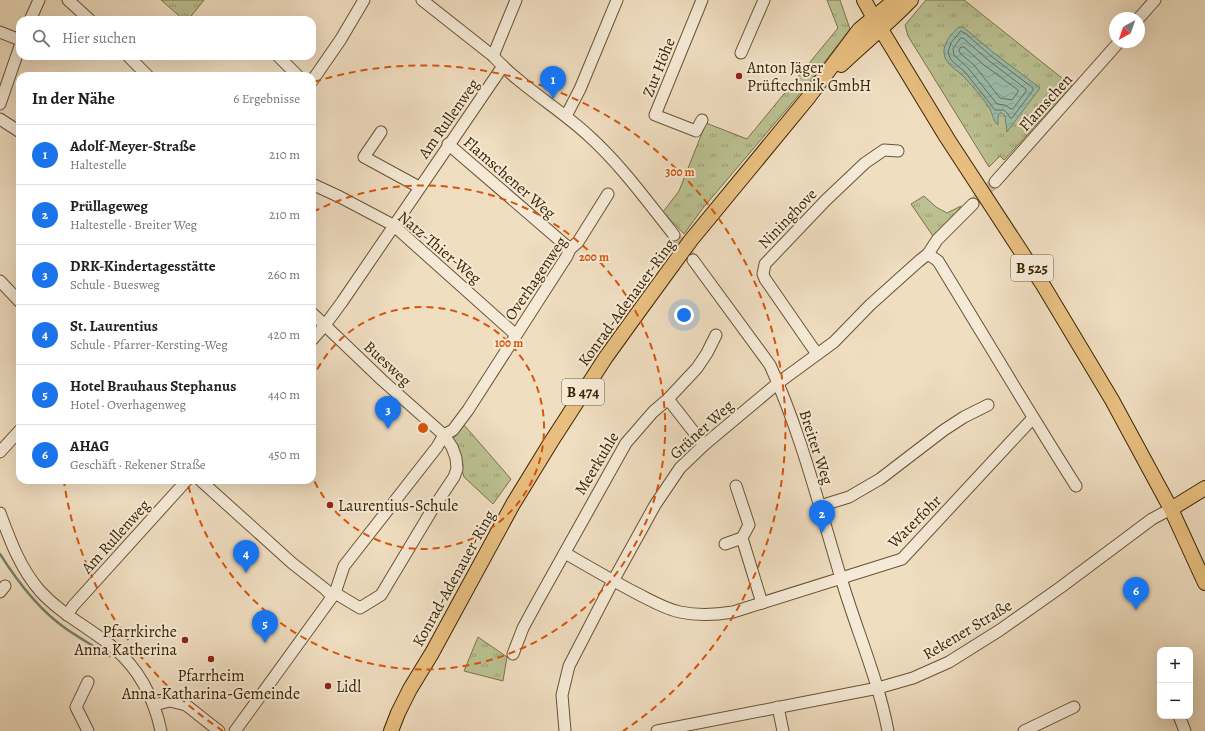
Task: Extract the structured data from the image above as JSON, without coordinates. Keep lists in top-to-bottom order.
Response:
{
  "streets": {
    "main road": ["B 525", "Konrad-Adenauer-Ring", "B 474"],
    "street": [
      "Zur Höhe",
      "Flamschen",
      "Am Rullenweg",
      "Flamschener Weg",
      "Nininghove",
      "Natz-Thier-Weg",
      "Overhagenweg",
      "Buesweg",
      "Grüner Weg",
      "Breiter Weg",
      "Meerkuhle",
      "Waterfohr",
      "Rekener Straße"
    ]
  },
  "crossings": [
    ["Am Rullenweg", "Flamschener Weg"],
    ["Am Rullenweg", "Natz-Thier-Weg"],
    ["Am Rullenweg", "Buesweg"],
    ["Flamschener Weg", "Overhagenweg"],
    ["Nininghove", "Grüner Weg"],
    ["Natz-Thier-Weg", "Overhagenweg"],
    ["B 525", "Konrad-Adenauer-Ring"],
    ["B 525", "B 474"],
    ["B 525", "Rekener Straße"],
    ["Overhagenweg", "Buesweg"],
    ["Konrad-Adenauer-Ring", "B 474"],
    ["Grüner Weg", "Breiter Weg"],
    ["Grüner Weg", "Waterfohr"],
    ["Breiter Weg", "Waterfohr"],
    ["Breiter Weg", "Rekener Straße"]
  ],
  "places": [
    "Anton Jäger Prüftechnik GmbH",
    "Laurentius-Schule",
    "Pfarrkirche Anna Katherina",
    "Pfarrheim Anna-Katharina-Gemeinde",
    "Lidl"
  ],
  "north": "bottom left",
  "page": {
    "search": "Hier suchen",
    "pins": [
      "1",
      "3",
      "2",
      "4",
      "6",
      "5"
    ],
    "heading": ["In der Nähe", "6 Ergebnisse"],
    "list": [
      {
        "mark": "1",
        "name": "Adolf-Meyer-Straße",
        "note": "Haltestelle",
        "value": "210 m"
      },
      {
        "mark": "2",
        "name": "Prüllageweg",
        "note": "Haltestelle · Breiter Weg",
        "value": "210 m"
      },
      {
        "mark": "3",
        "name": "DRK-Kindertagesstätte",
        "note": "Schule · Buesweg",
        "value": "260 m"
      },
      {
        "mark": "4",
        "name": "St. Laurentius",
        "note": "Schule · Pfarrer-Kersting-Weg",
        "value": "420 m"
      },
      {
        "mark": "5",
        "name": "Hotel Brauhaus Stephanus",
        "note": "Hotel · Overhagenweg",
        "value": "440 m"
      },
      {
        "mark": "6",
        "name": "AHAG",
        "note": "Geschäft · Rekener Straße",
        "value": "450 m"
      }
    ],
    "map_buttons": ["+", "−"]
  },
  "rings": ["300 m", "200 m", "100 m"]
}
